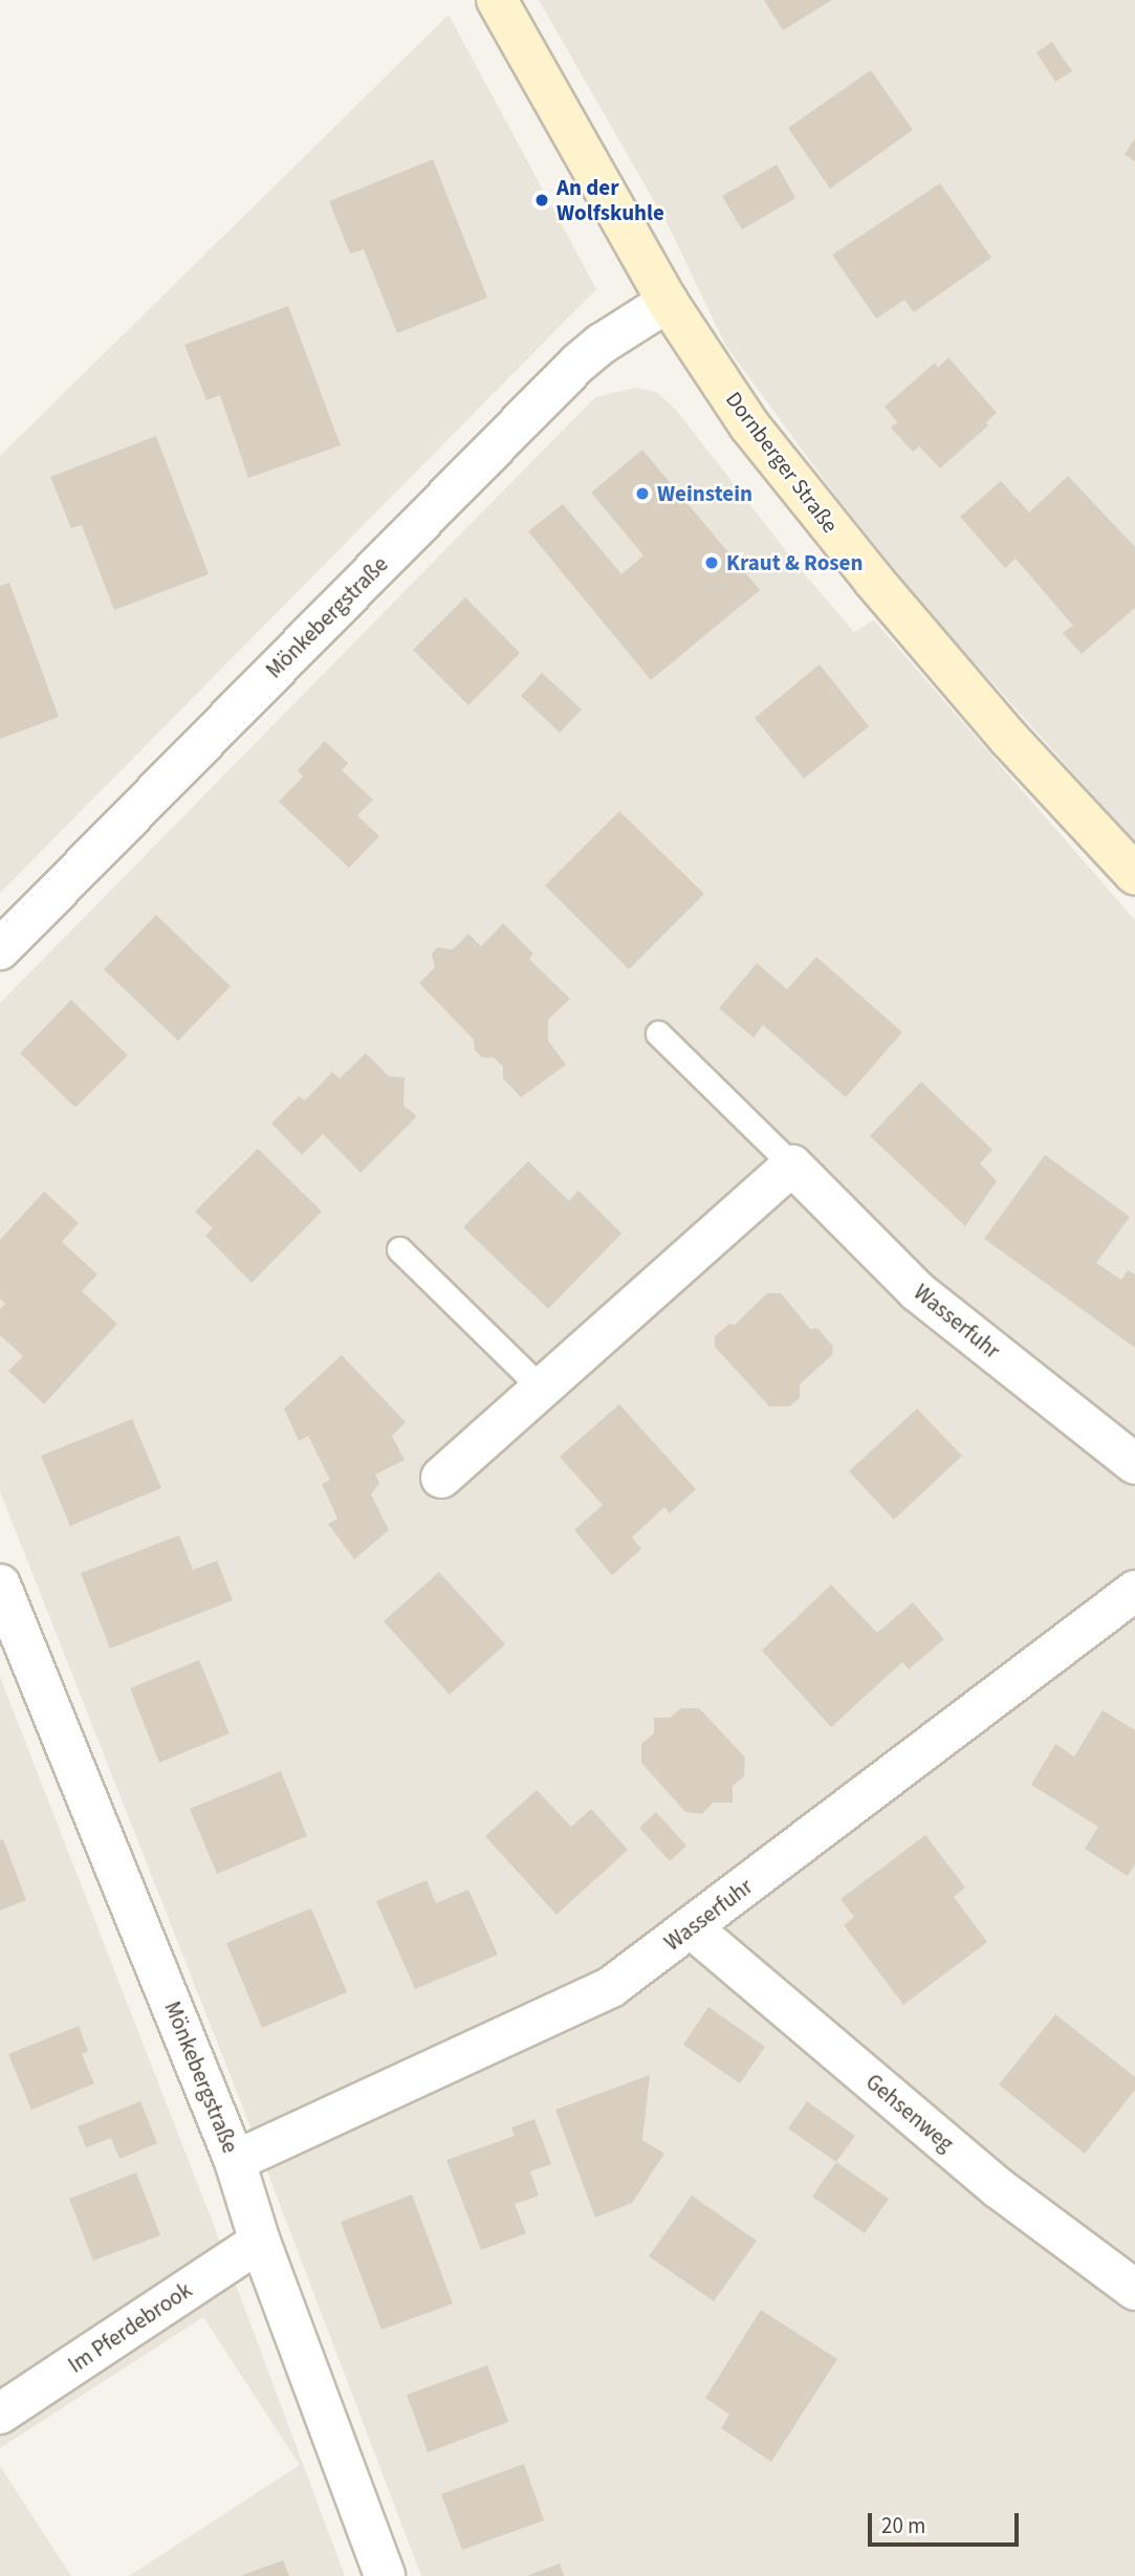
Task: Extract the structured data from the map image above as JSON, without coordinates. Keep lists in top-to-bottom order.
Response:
{
  "streets": {
    "main road": ["Dornberger Straße"],
    "street": [
      "Mönkebergstraße",
      "Wasserfuhr",
      "Gehsenweg",
      "Im Pferdebrook"
    ]
  },
  "crossings": [
    ["Dornberger Straße", "Mönkebergstraße"],
    ["Mönkebergstraße", "Wasserfuhr"],
    ["Mönkebergstraße", "Im Pferdebrook"],
    ["Wasserfuhr", "Gehsenweg"]
  ],
  "places": ["An der Wolfskuhle", "Weinstein", "Kraut & Rosen"],
  "scale_bar": "20 m"
}
